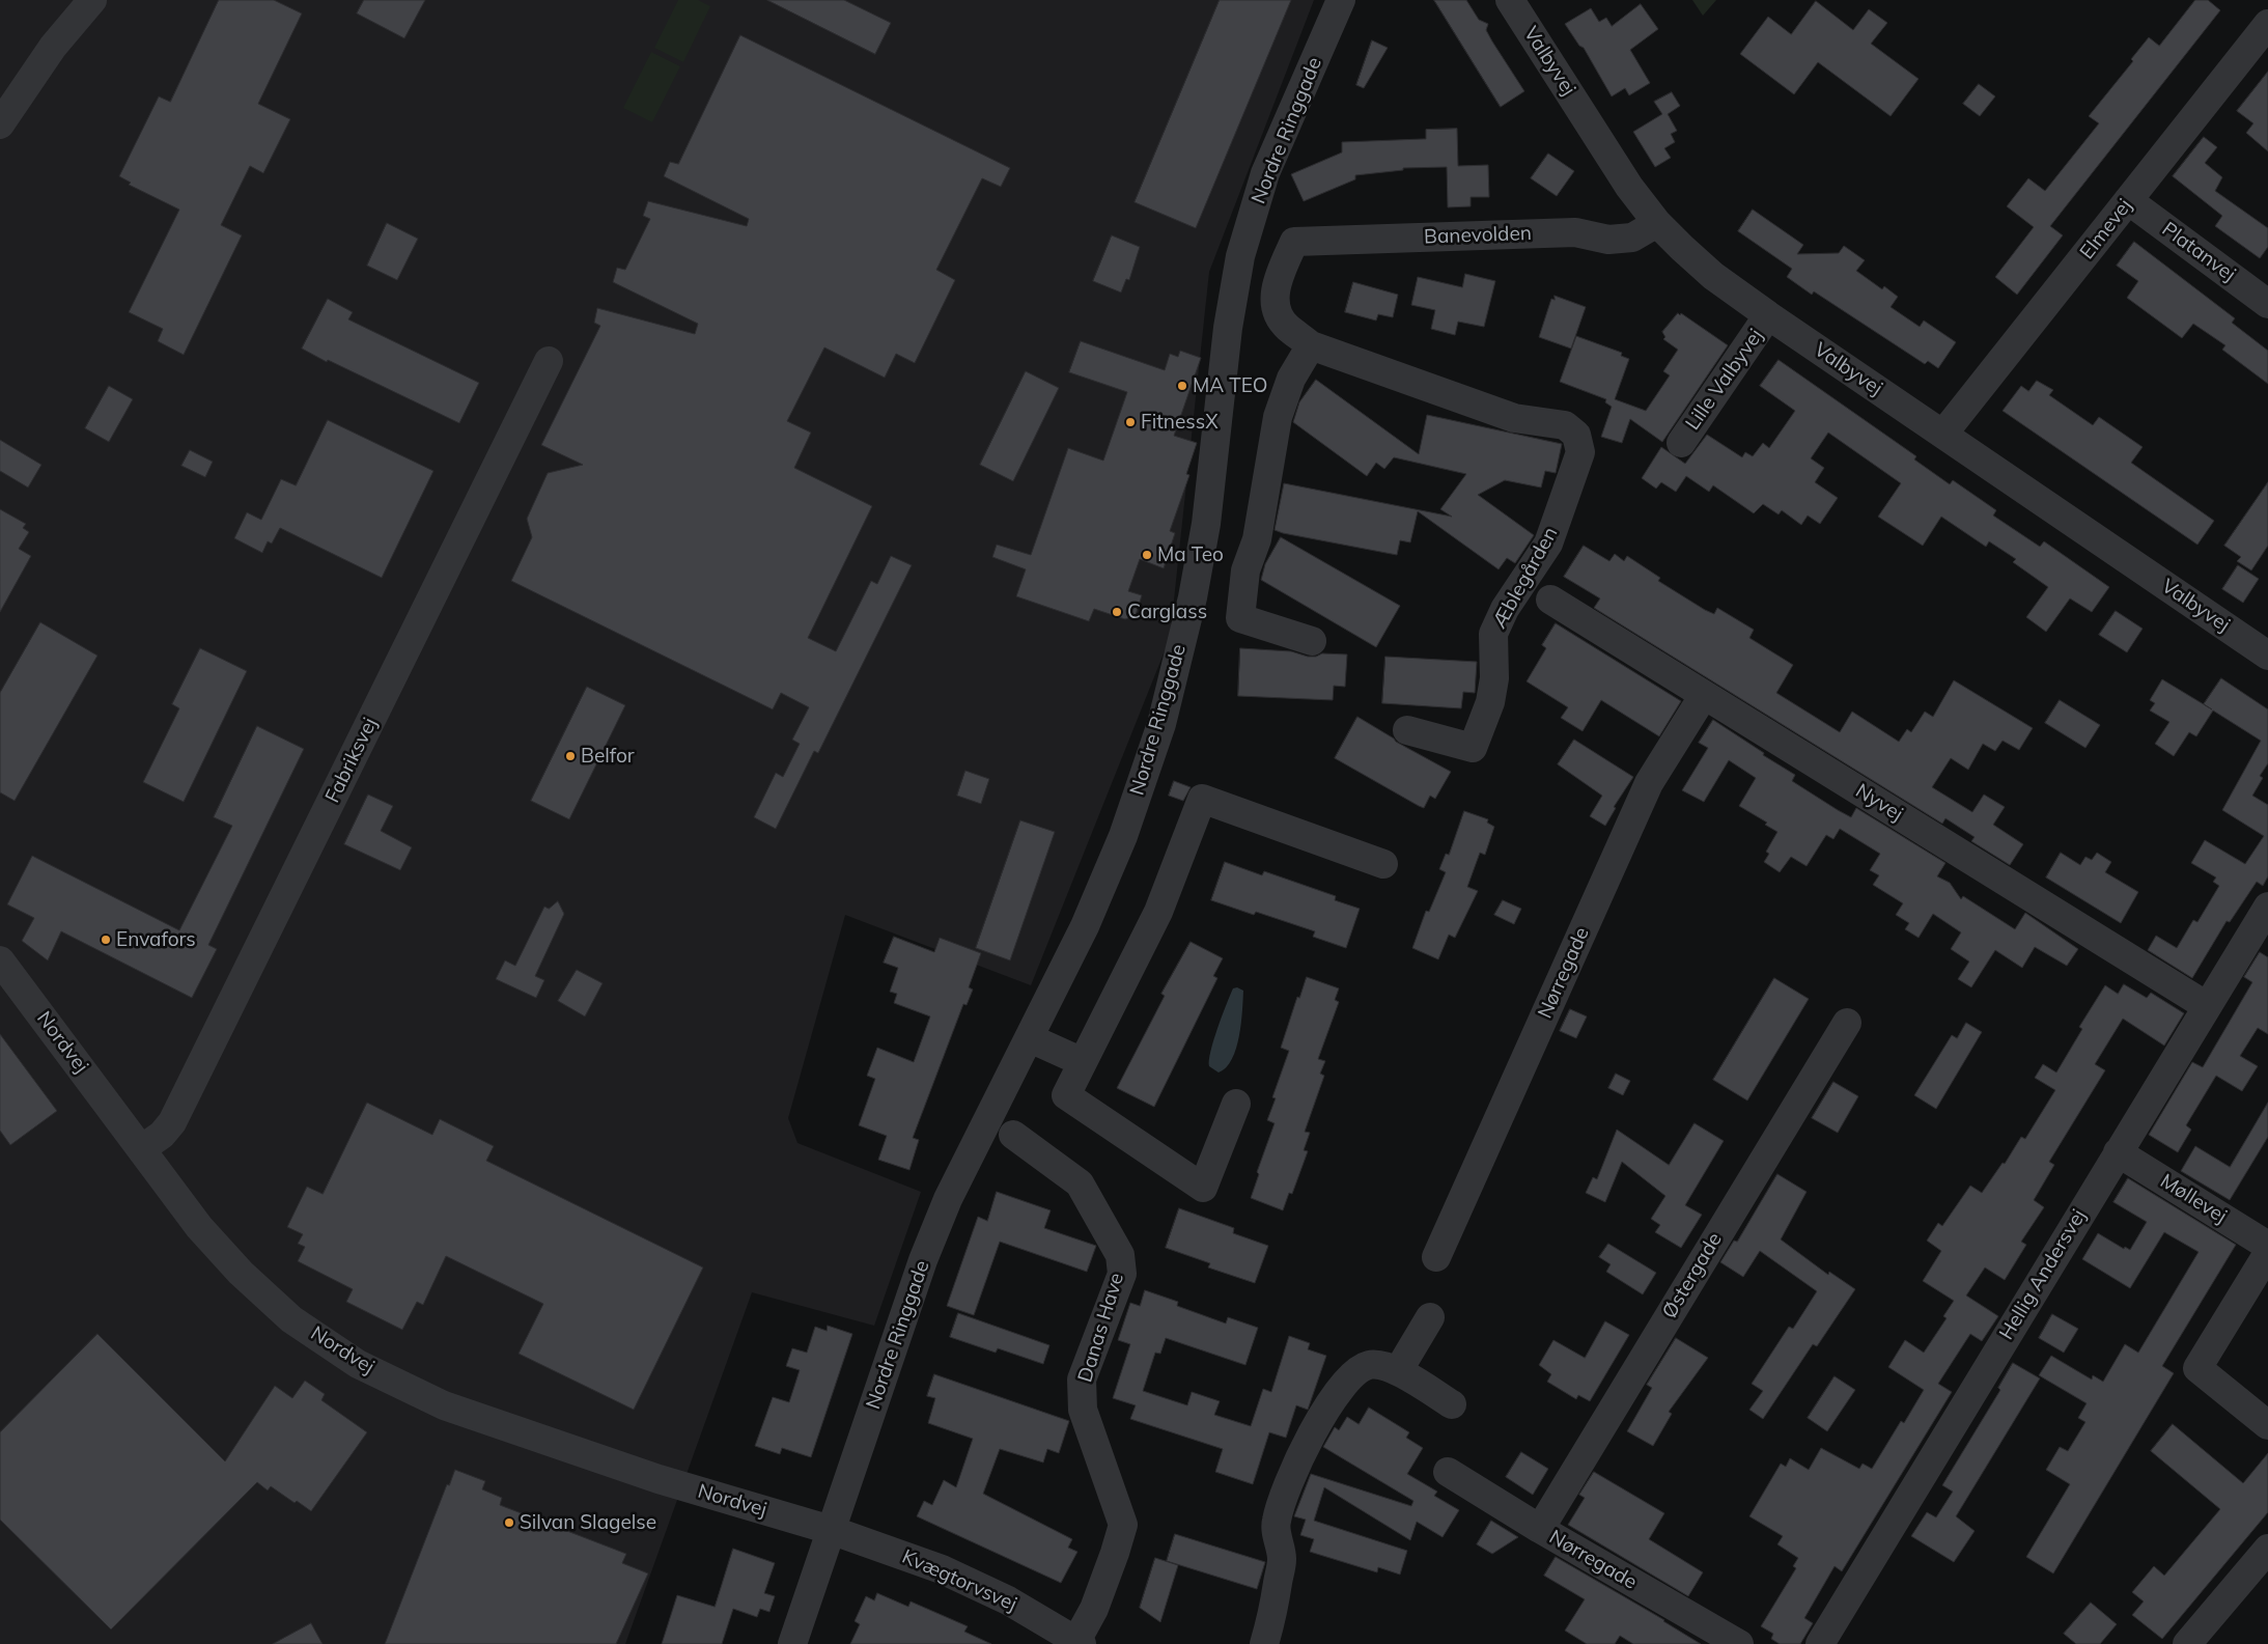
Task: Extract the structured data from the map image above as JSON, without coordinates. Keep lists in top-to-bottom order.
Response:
{
  "streets": {
    "street": [
      "Valbyvej",
      "Nordre Ringgade",
      "Elmevej",
      "Banevolden",
      "Platanvej",
      "Lille Valbyvej",
      "Æblegården",
      "Fabriksvej",
      "Nyvej",
      "Nørregade",
      "Nordvej",
      "Møllevej",
      "Hellig Andersvej",
      "Østergade",
      "Danas Have",
      "Kvægtorvsvej"
    ]
  },
  "crossings": [
    ["Valbyvej", "Elmevej"],
    ["Valbyvej", "Banevolden"],
    ["Valbyvej", "Lille Valbyvej"],
    ["Nordre Ringgade", "Nordvej"],
    ["Nordre Ringgade", "Kvægtorvsvej"],
    ["Elmevej", "Platanvej"],
    ["Banevolden", "Æblegården"],
    ["Fabriksvej", "Nordvej"],
    ["Nyvej", "Nørregade"],
    ["Nyvej", "Hellig Andersvej"],
    ["Nørregade", "Østergade"],
    ["Nordvej", "Kvægtorvsvej"],
    ["Møllevej", "Hellig Andersvej"],
    ["Danas Have", "Kvægtorvsvej"]
  ],
  "places": [
    "MA TEO",
    "FitnessX",
    "Ma Teo",
    "Carglass",
    "Belfor",
    "Envafors",
    "Silvan Slagelse"
  ]
}
